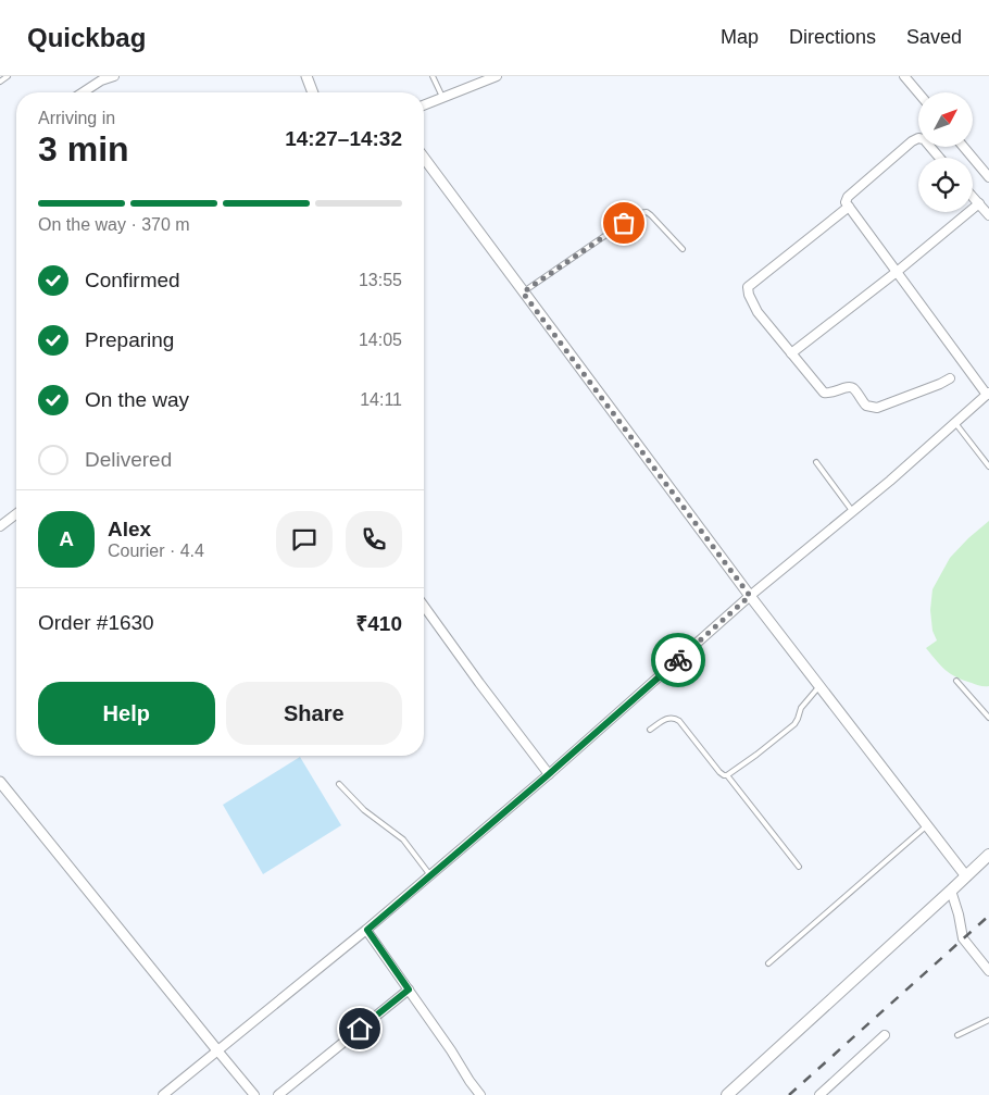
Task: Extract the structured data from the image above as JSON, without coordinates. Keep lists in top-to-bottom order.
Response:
{
  "north": "top right",
  "page": {
    "header": "Quickbag",
    "nav": ["Map", "Directions", "Saved"],
    "heading": ["3 min", "Arriving in", "14:27–14:32"],
    "panel": [
      "Alex",
      "Courier · 4.4",
      "Order #1630",
      "₹410"
    ],
    "bar": "On the way · 370 m",
    "list": [
      ["Confirmed", "13:55"],
      ["Preparing", "14:05"],
      ["On the way", "14:11"],
      "Delivered"
    ],
    "round": "A",
    "buttons": ["Help", "Share"]
  }
}
